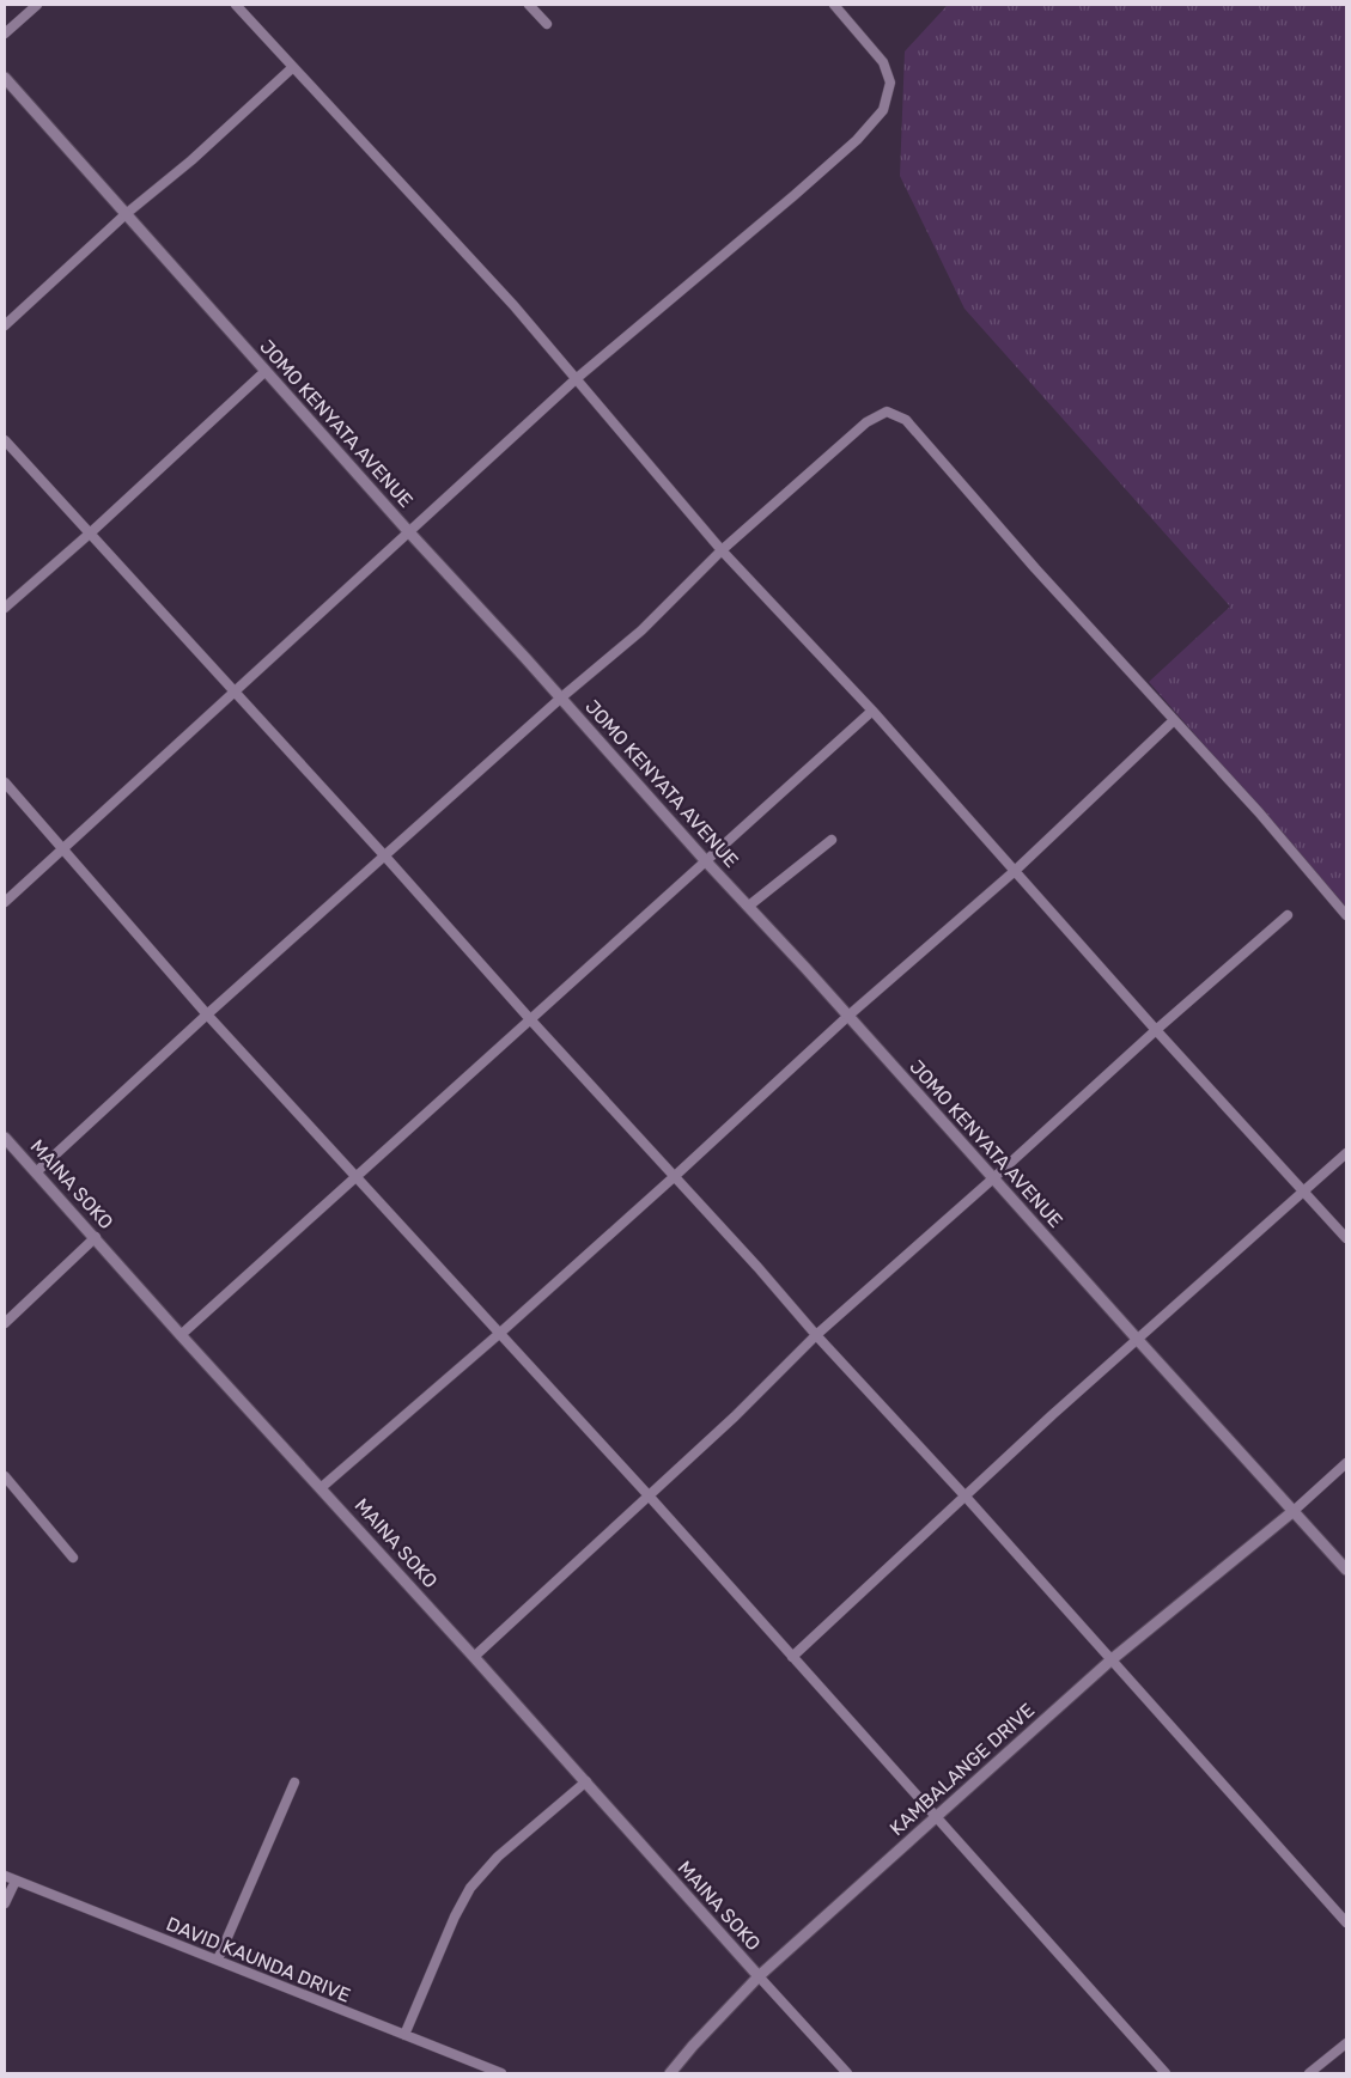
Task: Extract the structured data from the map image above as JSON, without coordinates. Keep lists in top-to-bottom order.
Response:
{
  "streets": {
    "street": [
      "JOMO KENYATA AVENUE",
      "MAINA SOKO",
      "KAMBALANGE DRIVE",
      "DAVID KAUNDA DRIVE"
    ]
  },
  "crossings": [
    ["JOMO KENYATA AVENUE", "KAMBALANGE DRIVE"],
    ["MAINA SOKO", "KAMBALANGE DRIVE"]
  ]
}
